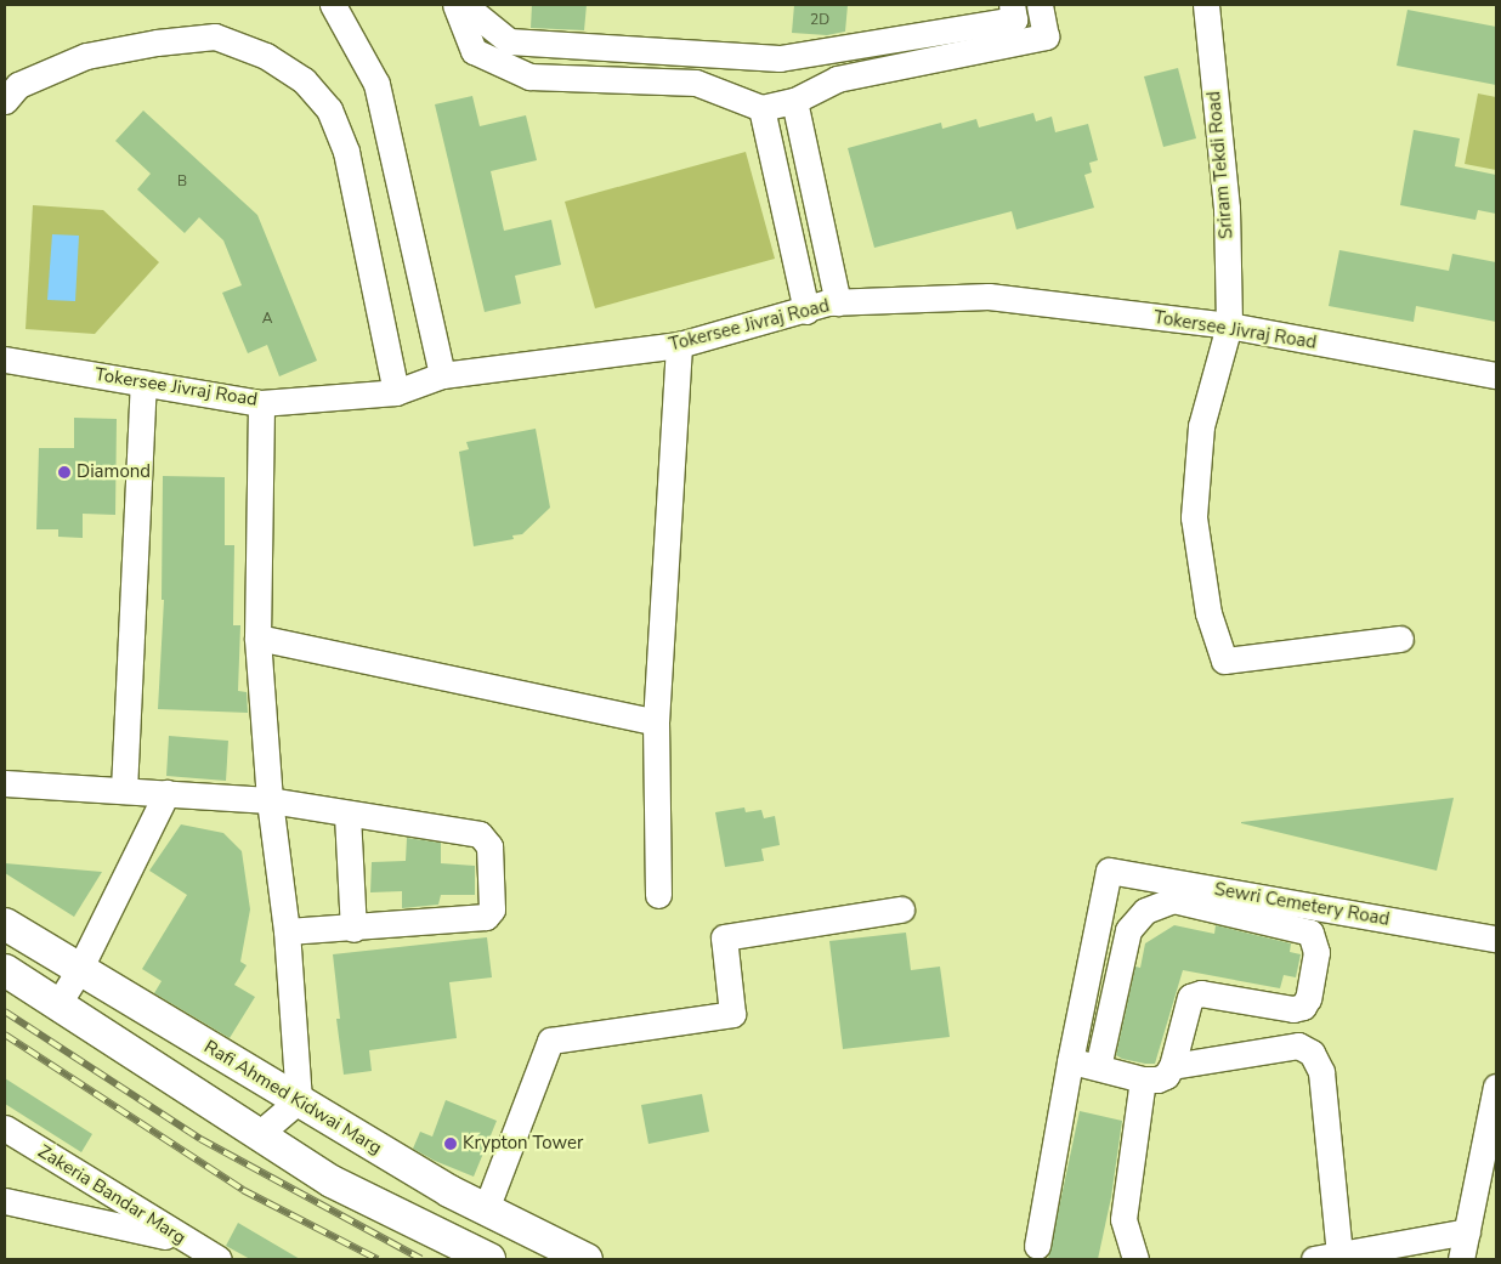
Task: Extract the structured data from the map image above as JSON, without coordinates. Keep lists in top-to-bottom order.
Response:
{
  "streets": {
    "main road": ["Rafi Ahmed Kidwai Marg"],
    "street": [
      "Sriram Tekdi Road",
      "Tokersee Jivraj Road",
      "Sewri Cemetery Road",
      "Zakeria Bandar Marg"
    ]
  },
  "crossings": [
    ["Sriram Tekdi Road", "Tokersee Jivraj Road"]
  ],
  "places": ["Diamond", "Krypton Tower"],
  "house_numbers": ["2D", "B", "A"]
}
